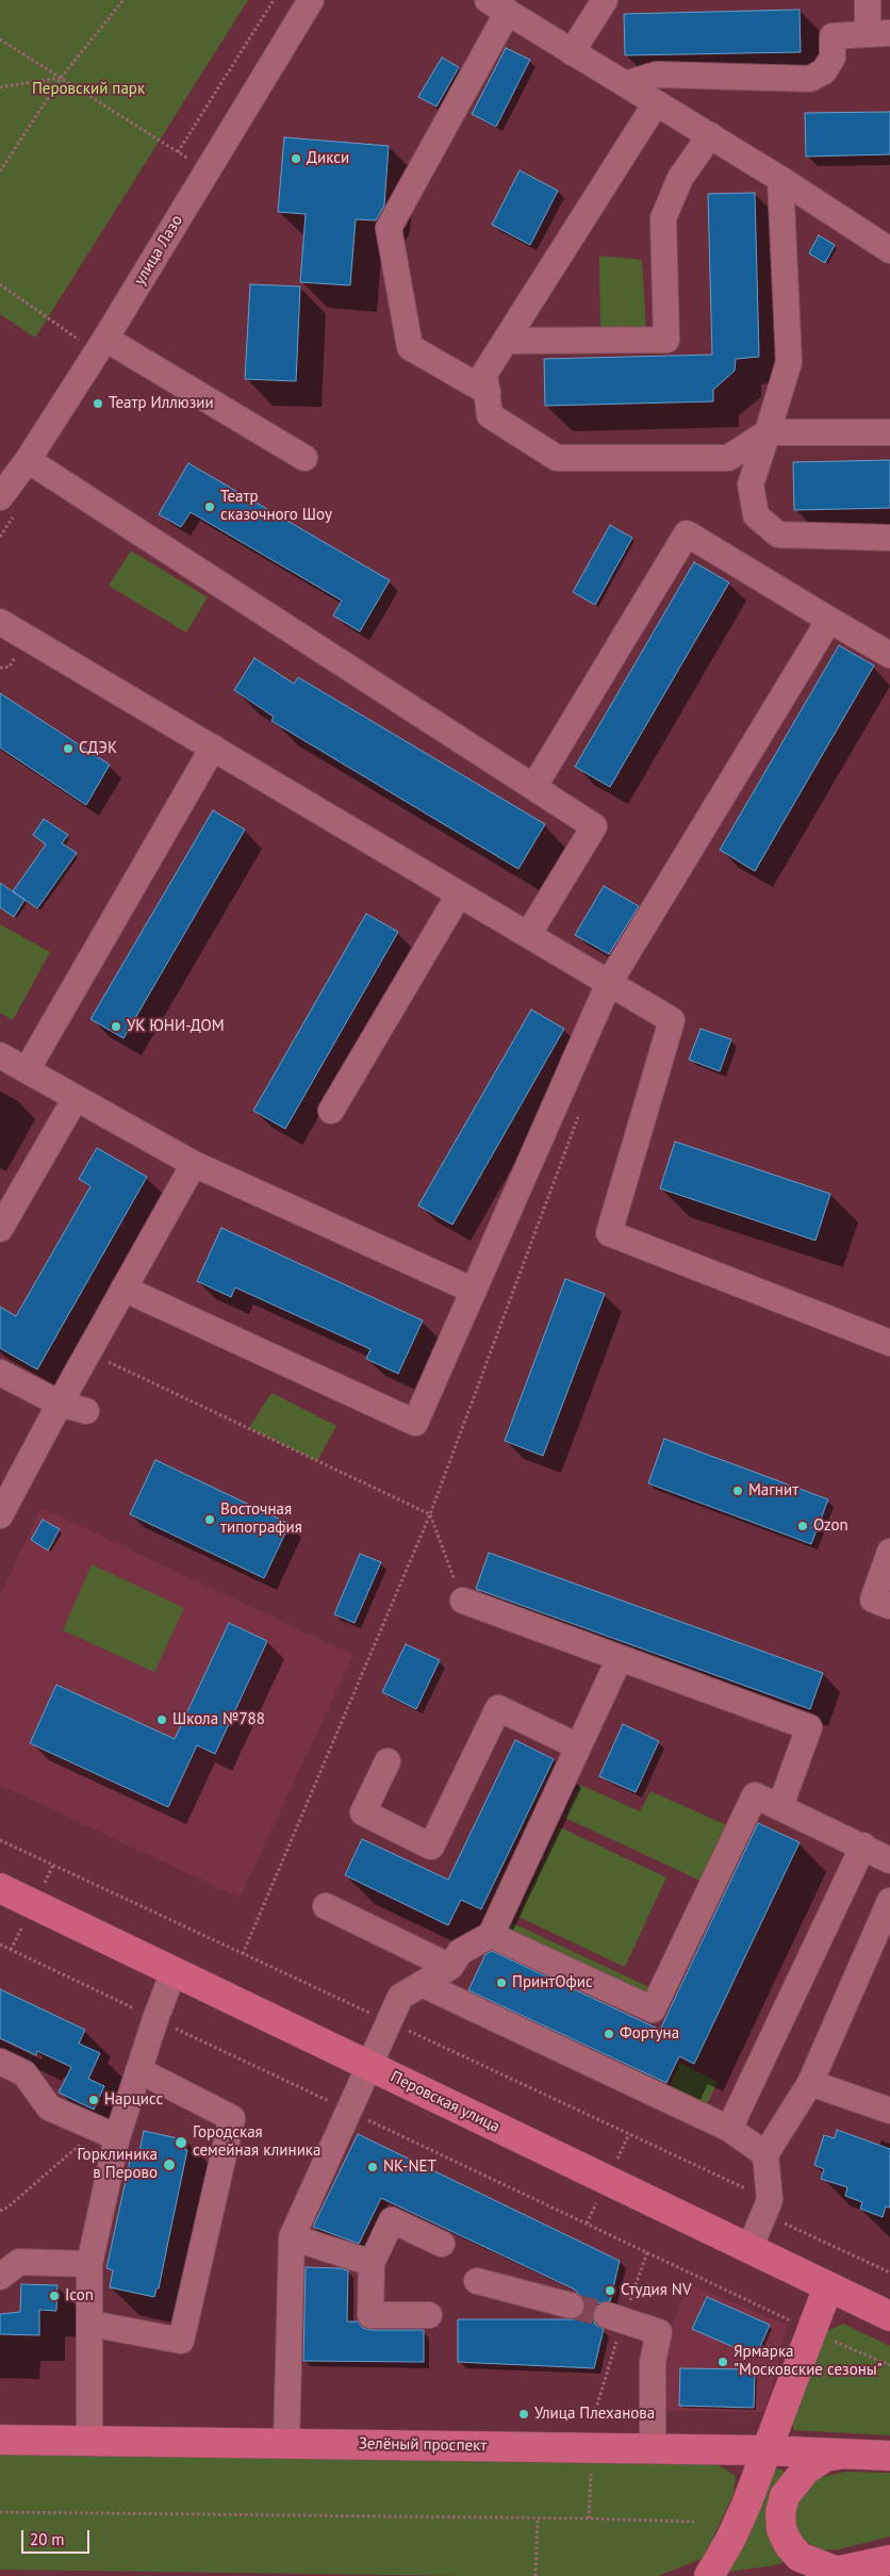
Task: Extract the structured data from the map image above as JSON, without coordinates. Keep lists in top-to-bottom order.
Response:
{
  "streets": {
    "main road": ["Перовская улица", "Зелёный проспект"],
    "street": ["улица Лазо"]
  },
  "parks": ["Перовский парк"],
  "places": [
    "Дикси",
    "Театр Иллюзии",
    "Театр сказочного Шоу",
    "СДЭК",
    "УК ЮНИ-ДОМ",
    "Магнит",
    "Восточная типография",
    "Ozon",
    "Школа №788",
    "ПринтОфис",
    "Фортуна",
    "Нарцисс",
    "Городская семейная клиника",
    "Горклиника в Перово",
    "NK-NET",
    "Студия NV",
    "Icon",
    "Ярмарка \"Московские сезоны\"",
    "Улица Плеханова"
  ],
  "scale_bar": "20 m"
}
